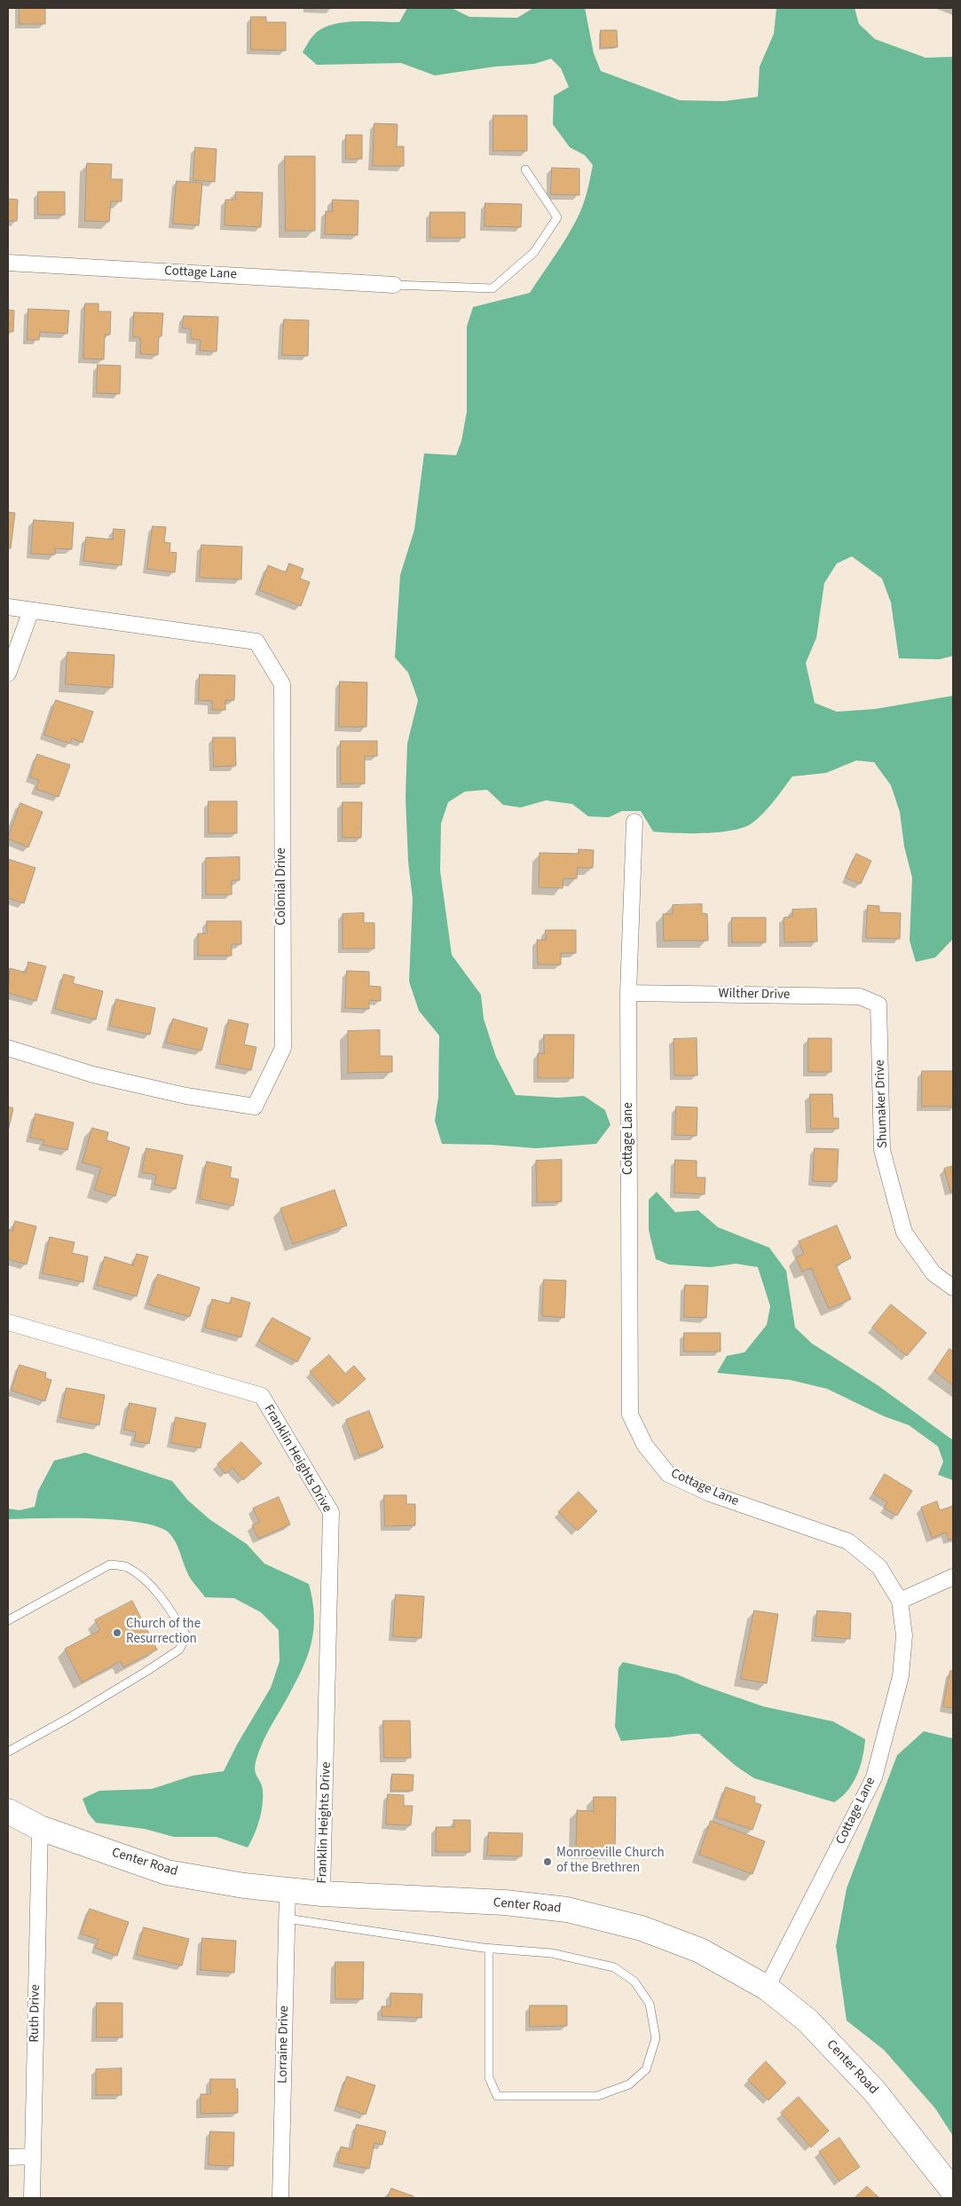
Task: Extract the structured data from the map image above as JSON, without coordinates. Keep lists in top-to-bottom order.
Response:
{
  "streets": {
    "main road": ["Center Road"],
    "street": [
      "Cottage Lane",
      "Colonial Drive",
      "Wilther Drive",
      "Shumaker Drive",
      "Franklin Heights Drive",
      "Ruth Drive",
      "Lorraine Drive"
    ]
  },
  "crossings": [
    ["Cottage Lane", "Wilther Drive"],
    ["Cottage Lane", "Center Road"],
    ["Wilther Drive", "Shumaker Drive"],
    ["Franklin Heights Drive", "Center Road"],
    ["Center Road", "Ruth Drive"],
    ["Center Road", "Lorraine Drive"]
  ],
  "places": ["Church of the Resurrection", "Monroeville Church of the Brethren"]
}
